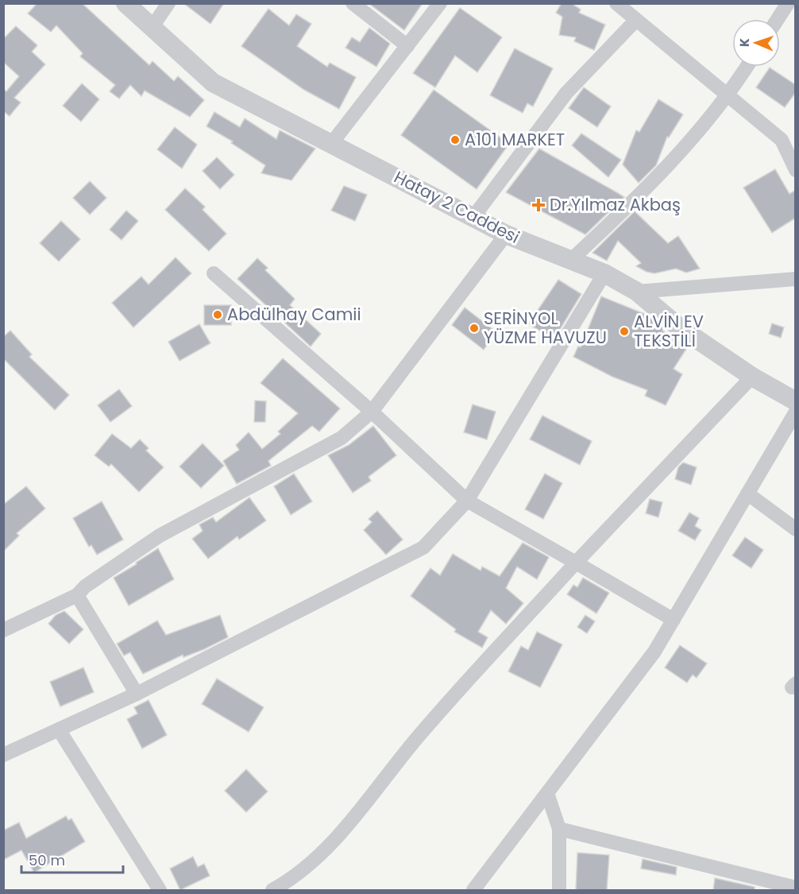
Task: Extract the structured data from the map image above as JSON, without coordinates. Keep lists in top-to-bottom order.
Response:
{
  "streets": {
    "street": ["Hatay 2 Caddesi"]
  },
  "places": {
    "other": [
      "A101 MARKET",
      "Abdülhay Camii",
      "SERİNYOL YÜZME HAVUZU",
      "ALVİN EV TEKSTİLİ"
    ],
    "health": ["Dr.Yılmaz Akbaş"]
  },
  "scale_bar": "50 m",
  "north": "left"
}
